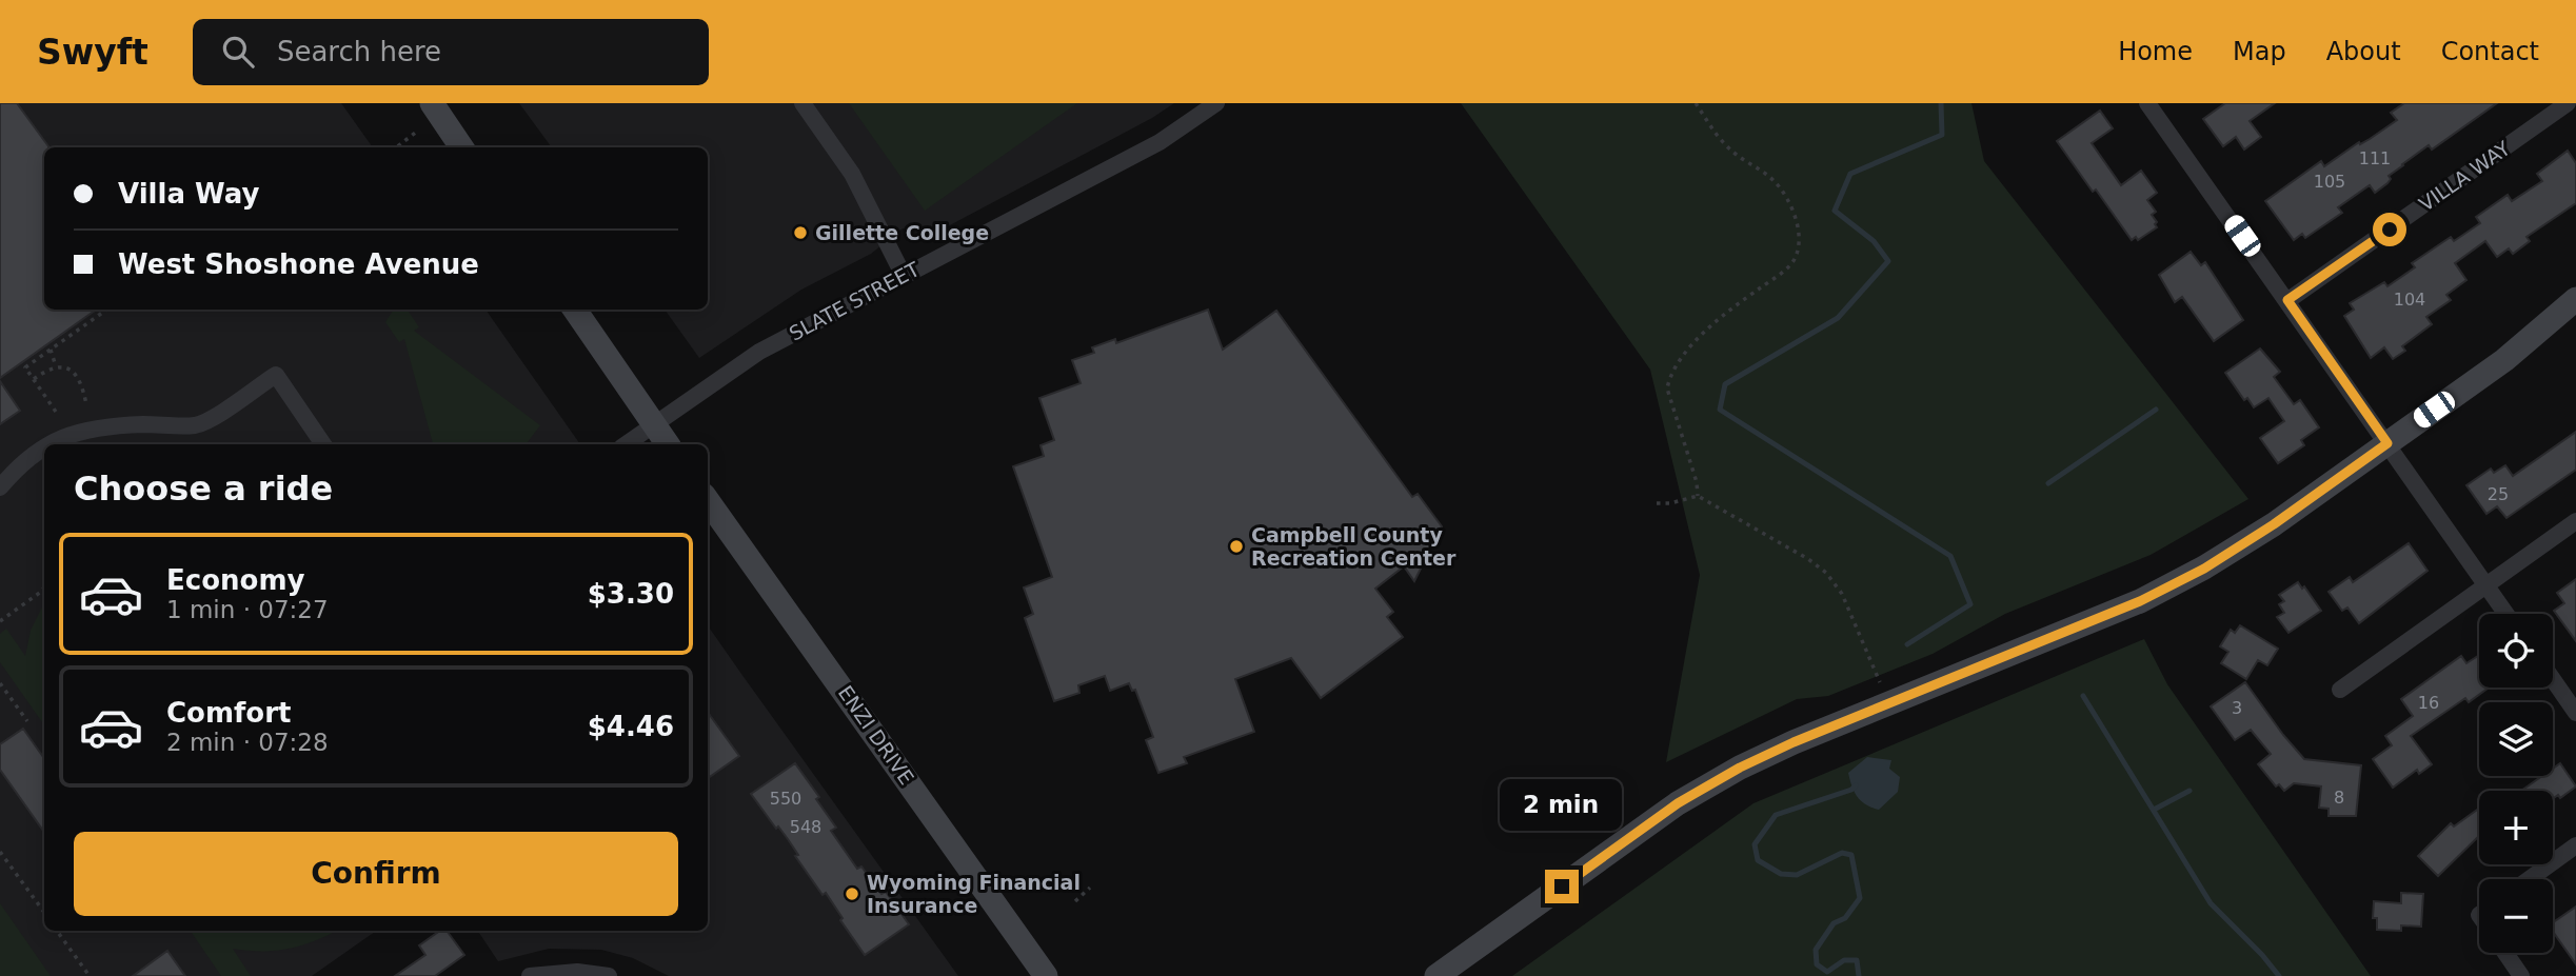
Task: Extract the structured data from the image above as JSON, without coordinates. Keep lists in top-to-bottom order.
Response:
{
  "streets": {
    "street": ["VILLA WAY", "SLATE STREET", "ENZI DRIVE"]
  },
  "places": ["Gillette College", "Campbell County Recreation Center", "Wyoming Financial Insurance"],
  "house_numbers": [
    "111",
    "105",
    "104",
    "25",
    "16",
    "3",
    "8",
    "550",
    "548"
  ],
  "page": {
    "header": "Swyft",
    "search": "Search here",
    "nav": [
      "Home",
      "Map",
      "About",
      "Contact"
    ],
    "banner": ["Villa Way", "West Shoshone Avenue"],
    "heading": "Choose a ride",
    "list": [
      {
        "name": "Economy",
        "note": "1 min · 07:27",
        "value": "$3.30"
      },
      {
        "name": "Comfort",
        "note": "2 min · 07:28",
        "value": "$4.46"
      }
    ],
    "map_buttons": ["+", "−"],
    "bubble": "2 min",
    "buttons": "Confirm"
  }
}
